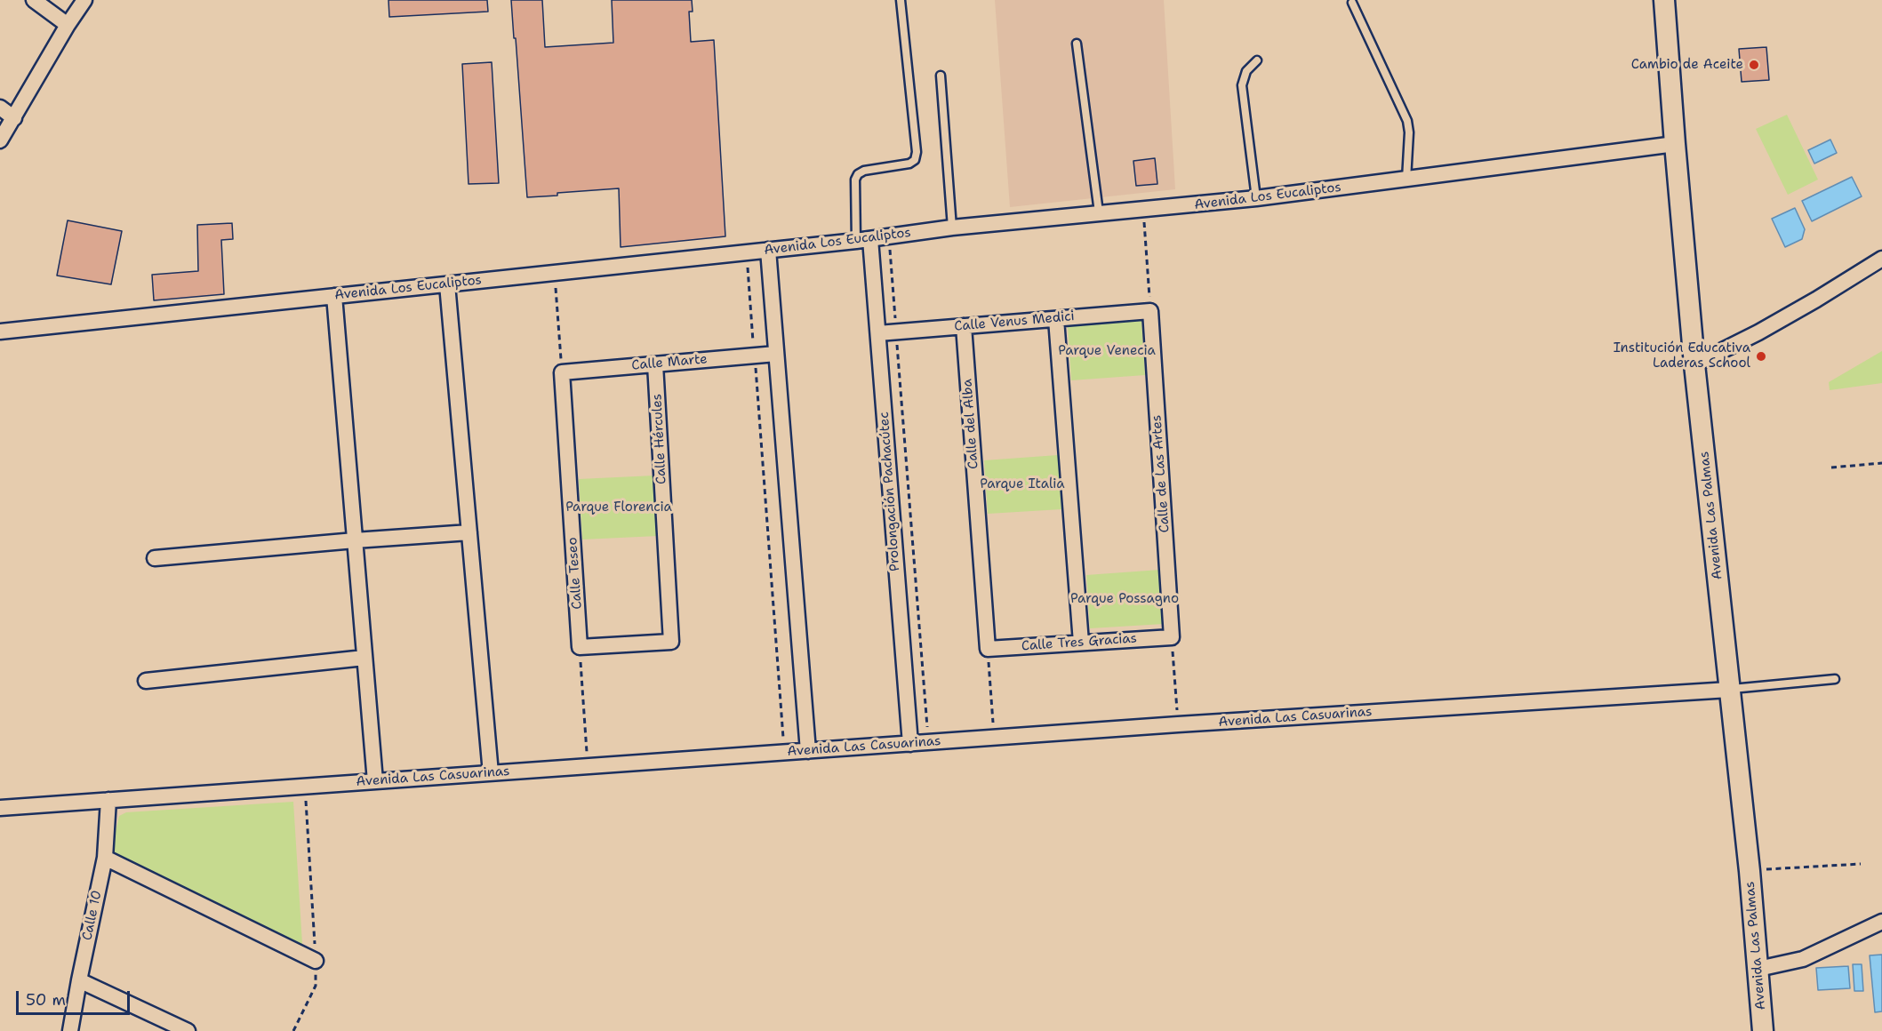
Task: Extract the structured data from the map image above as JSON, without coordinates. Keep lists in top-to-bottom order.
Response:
{
  "streets": {
    "main road": ["Avenida Las Palmas"],
    "street": [
      "Avenida Los Eucaliptos",
      "Calle Venus Medici",
      "Calle Marte",
      "Calle del Alba",
      "Calle Hércules",
      "Calle de Las Artes",
      "Prolongación Pachacútec",
      "Calle Teseo",
      "Calle Tres Gracias",
      "Avenida Las Casuarinas",
      "Calle 10"
    ]
  },
  "crossings": [
    ["Avenida Los Eucaliptos", "Prolongación Pachacútec"],
    ["Avenida Los Eucaliptos", "Avenida Las Palmas"],
    ["Calle Venus Medici", "Calle del Alba"],
    ["Calle Venus Medici", "Calle de Las Artes"],
    ["Calle Venus Medici", "Prolongación Pachacútec"],
    ["Calle Marte", "Calle Hércules"],
    ["Calle Marte", "Calle Teseo"],
    ["Calle del Alba", "Calle Tres Gracias"],
    ["Calle Hércules", "Calle Teseo"],
    ["Calle de Las Artes", "Calle Tres Gracias"],
    ["Prolongación Pachacútec", "Avenida Las Casuarinas"],
    ["Avenida Las Palmas", "Avenida Las Casuarinas"],
    ["Avenida Las Casuarinas", "Calle 10"]
  ],
  "parks": [
    "Parque Venecia",
    "Parque Italia",
    "Parque Florencia",
    "Parque Possagno"
  ],
  "places": ["Cambio de Aceite", "Institución Educativa Laderas School"],
  "scale_bar": "50 m"
}
